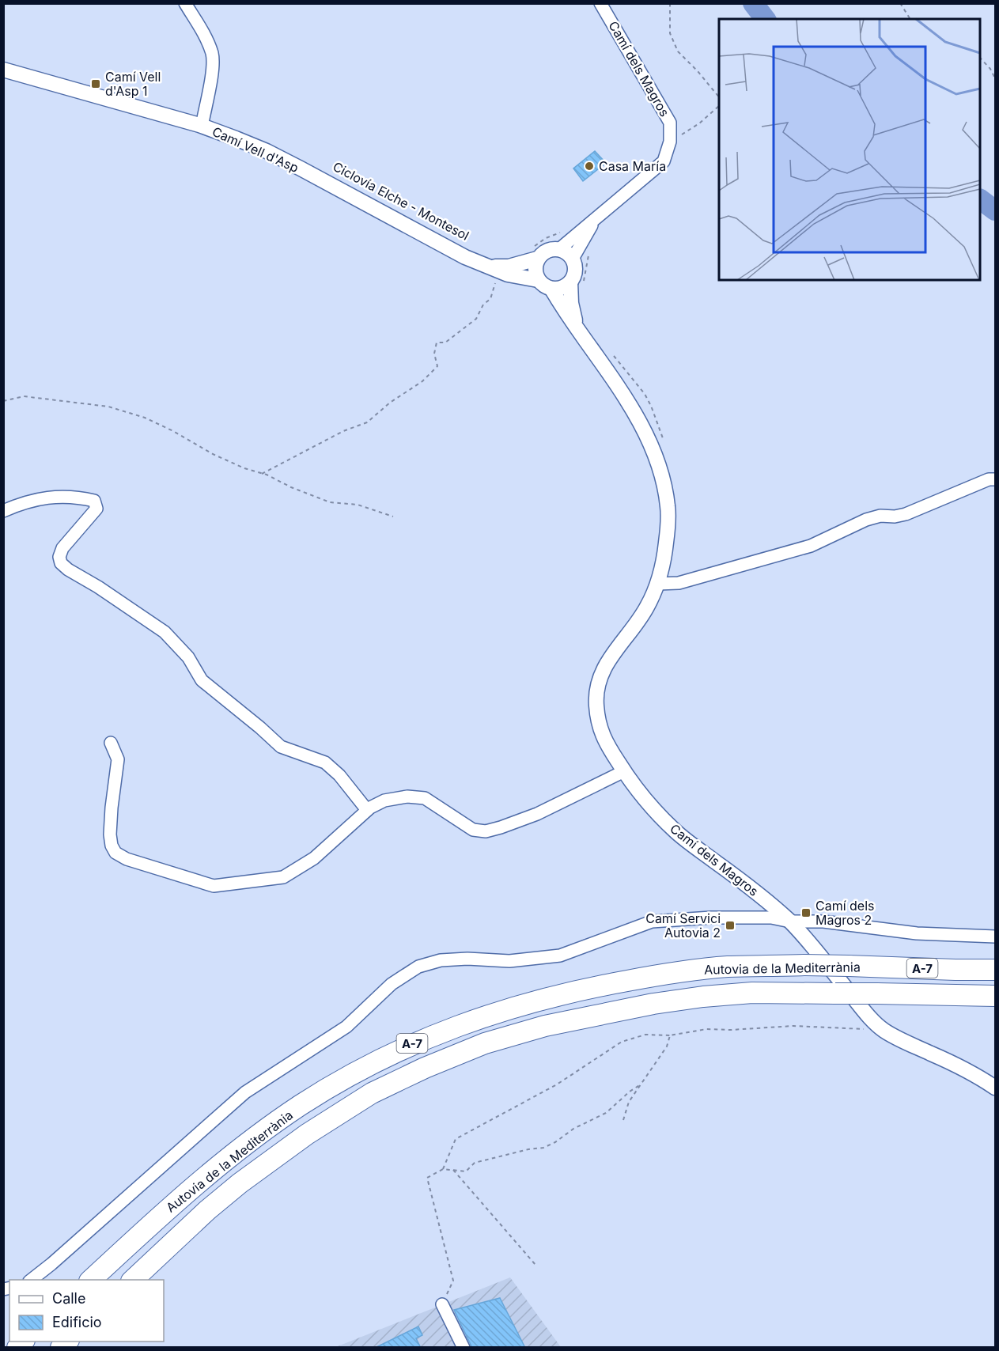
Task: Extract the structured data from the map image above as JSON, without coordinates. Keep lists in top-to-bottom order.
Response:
{
  "streets": {
    "highway": ["Autovia de la Mediterrània", "A-7"],
    "street": ["Camí dels Magros", "Camí Vell d'Asp"]
  },
  "crossings": [
    ["Camí dels Magros", "Camí Vell d'Asp"]
  ],
  "places": {
    "transit": ["Camí Vell d'Asp 1", "Camí dels Magros 2", "Camí Servici Autovia 2"],
    "other": ["Casa María"]
  },
  "legend": ["Calle", "Edificio"]
}
